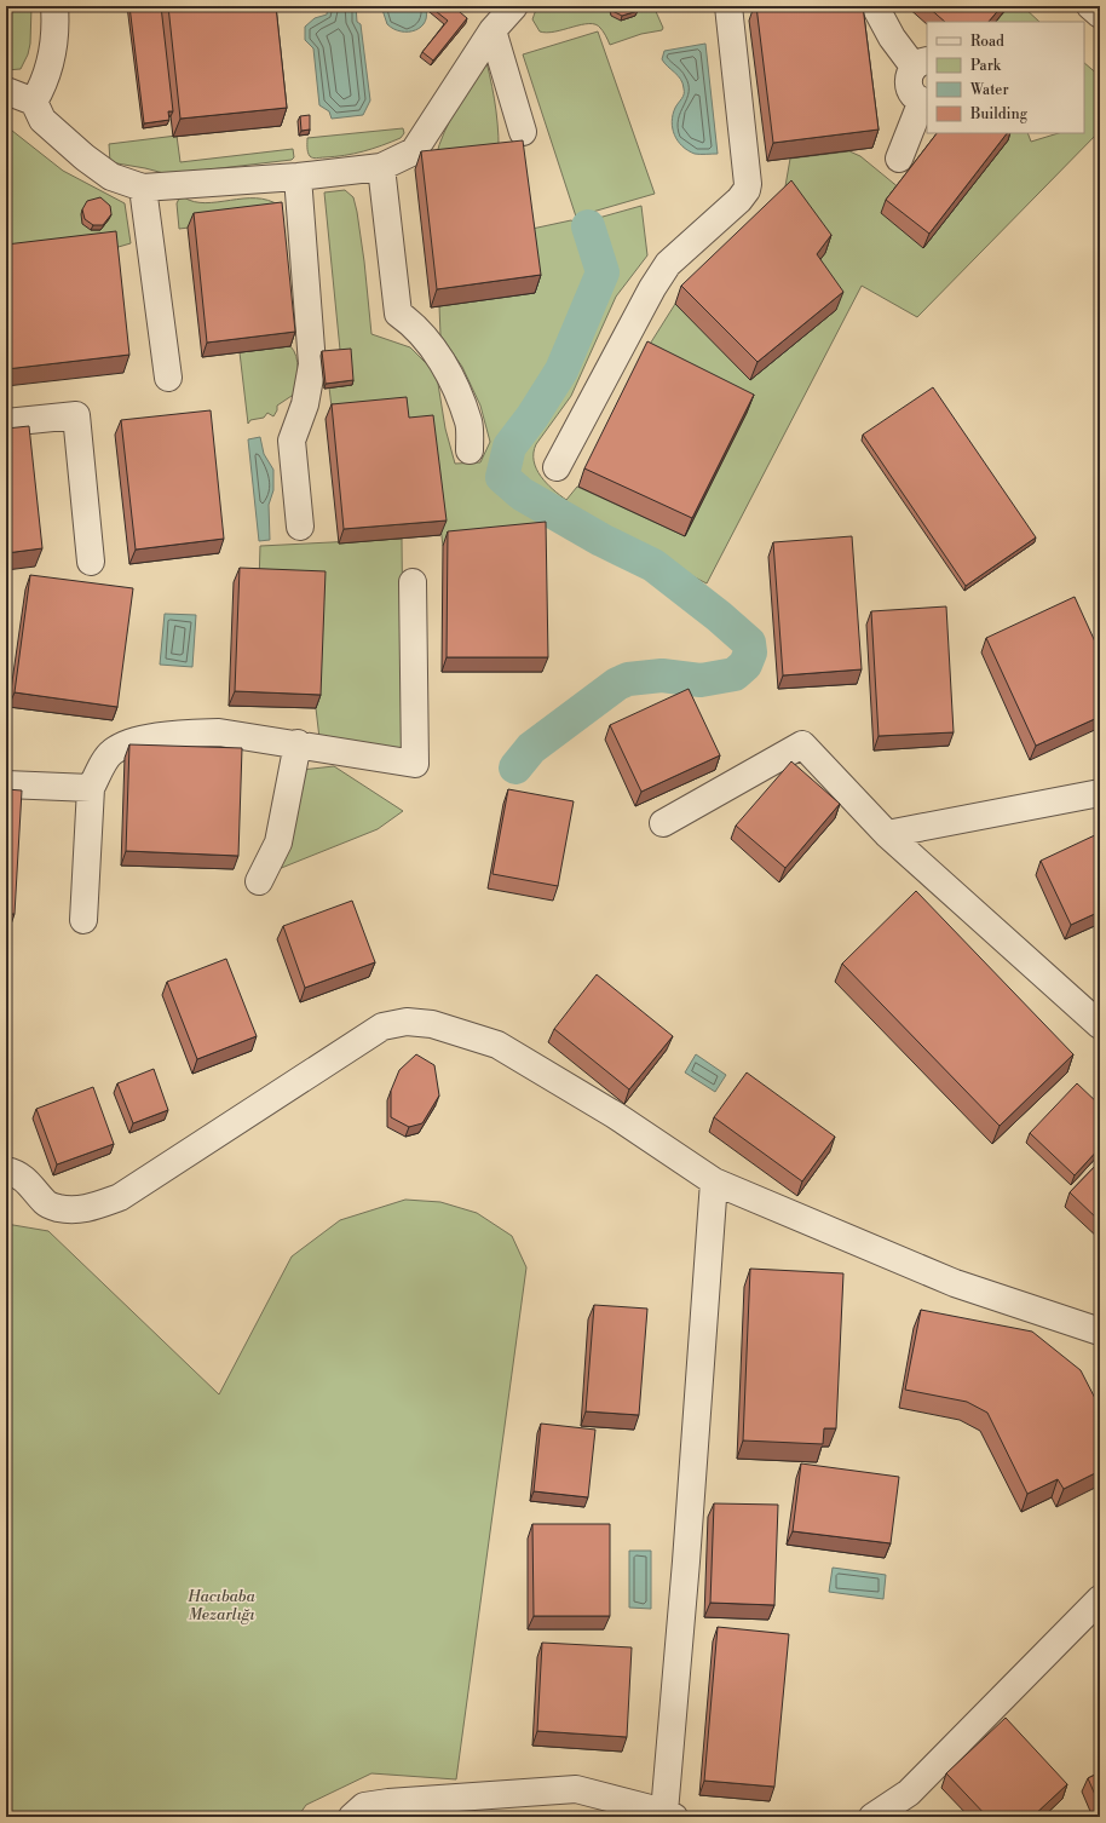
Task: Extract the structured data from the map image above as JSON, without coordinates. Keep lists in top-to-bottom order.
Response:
{
  "parks": ["Hacıbaba Mezarlığı"],
  "legend": [
    "Road",
    "Park",
    "Water",
    "Building"
  ]
}
